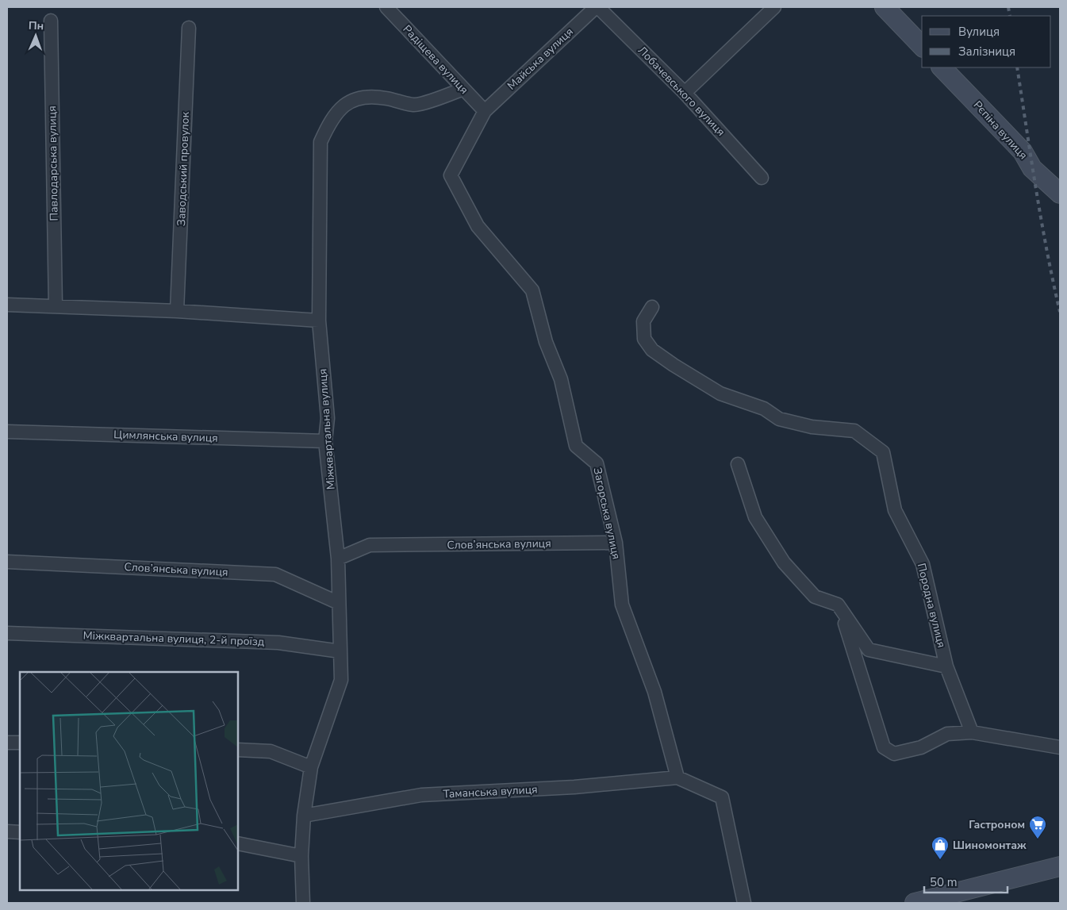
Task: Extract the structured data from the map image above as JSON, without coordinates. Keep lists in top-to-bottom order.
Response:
{
  "streets": {
    "street": [
      "Майська вулиця",
      "Радіщева вулиця",
      "Лобачевського вулиця",
      "Рєпіна вулиця",
      "Павлодарська вулиця",
      "Заводський провулок",
      "Міжквартальна вулиця",
      "Цимлянська вулиця",
      "Загорська вулиця",
      "Слов’янська вулиця",
      "Породна вулиця",
      "Міжквартальна вулиця, 2-й проїзд",
      "Таманська вулиця"
    ]
  },
  "crossings": [
    ["Майська вулиця", "Радіщева вулиця"],
    ["Майська вулиця", "Лобачевського вулиця"],
    ["Майська вулиця", "Загорська вулиця"],
    ["Радіщева вулиця", "Міжквартальна вулиця"],
    ["Радіщева вулиця", "Загорська вулиця"],
    ["Міжквартальна вулиця", "Цимлянська вулиця"],
    ["Міжквартальна вулиця", "Слов’янська вулиця"],
    ["Міжквартальна вулиця", "Міжквартальна вулиця, 2-й проїзд"],
    ["Міжквартальна вулиця", "Таманська вулиця"],
    ["Загорська вулиця", "Слов’янська вулиця"],
    ["Загорська вулиця", "Таманська вулиця"]
  ],
  "places": {
    "supermarket": ["Гастроном"],
    "shop": ["Шиномонтаж"]
  },
  "legend": ["Вулиця", "Залізниця"],
  "scale_bar": "50 m",
  "north": "top"
}
